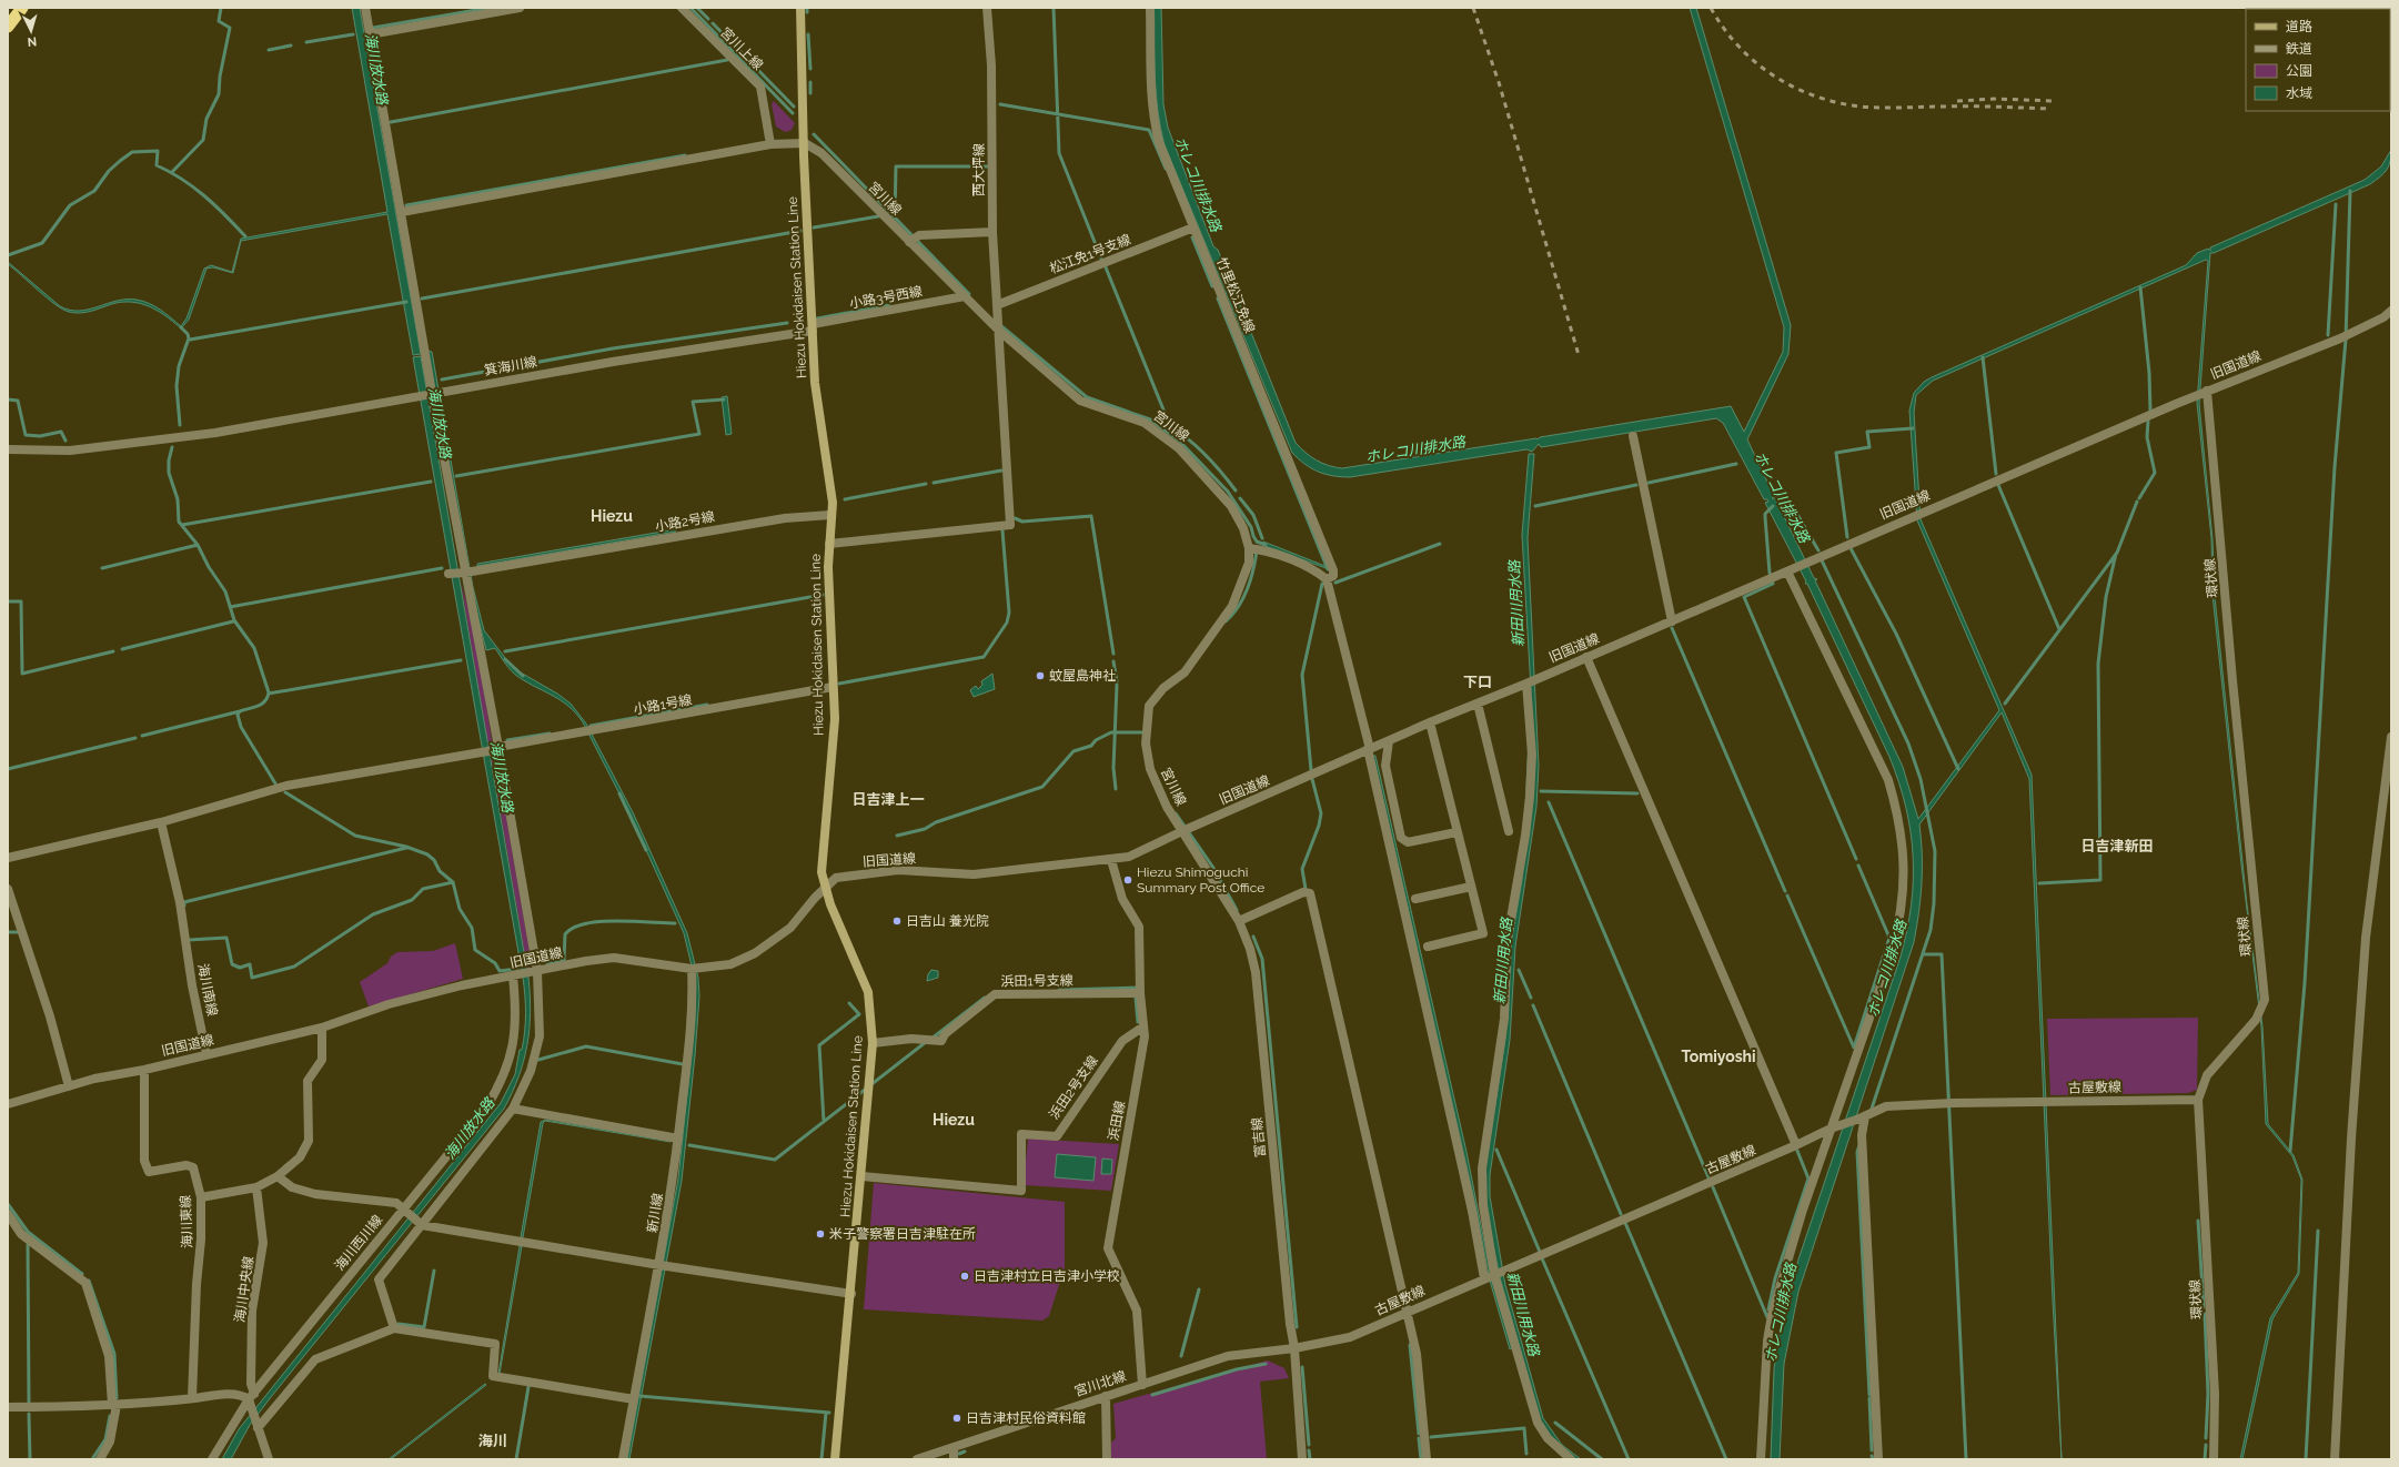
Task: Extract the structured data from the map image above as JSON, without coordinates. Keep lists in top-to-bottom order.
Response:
{
  "streets": {
    "main road": ["Hiezu Hokidaisen Station Line"],
    "street": [
      "宮川上線",
      "西大坪線",
      "宮川線",
      "松江免1号支線",
      "竹里松江免線",
      "小路3号西線",
      "旧国道線",
      "箕海川線",
      "小路2号線",
      "環状線",
      "小路1号線",
      "浜田1号支線",
      "海川南線",
      "浜田2号支線",
      "古屋敷線",
      "浜田線",
      "富吉線",
      "新川線",
      "海川東線",
      "海川西川線",
      "海川中央線",
      "宮川北線"
    ]
  },
  "crossings": [
    ["西大坪線", "宮川線"],
    ["西大坪線", "松江免1号支線"],
    ["西大坪線", "Hiezu Hokidaisen Station Line"],
    ["宮川線", "Hiezu Hokidaisen Station Line"],
    ["宮川線", "小路3号西線"],
    ["宮川線", "旧国道線"],
    ["宮川線", "富吉線"],
    ["松江免1号支線", "竹里松江免線"],
    ["Hiezu Hokidaisen Station Line", "小路3号西線"],
    ["Hiezu Hokidaisen Station Line", "旧国道線"],
    ["Hiezu Hokidaisen Station Line", "箕海川線"],
    ["Hiezu Hokidaisen Station Line", "小路2号線"],
    ["Hiezu Hokidaisen Station Line", "小路1号線"],
    ["Hiezu Hokidaisen Station Line", "浜田1号支線"],
    ["Hiezu Hokidaisen Station Line", "浜田2号支線"],
    ["小路3号西線", "箕海川線"],
    ["旧国道線", "環状線"],
    ["旧国道線", "海川南線"],
    ["旧国道線", "浜田線"],
    ["旧国道線", "富吉線"],
    ["旧国道線", "新川線"],
    ["旧国道線", "海川東線"],
    ["旧国道線", "海川西川線"],
    ["環状線", "古屋敷線"],
    ["小路1号線", "海川南線"],
    ["浜田1号支線", "浜田線"],
    ["浜田2号支線", "浜田線"],
    ["古屋敷線", "富吉線"],
    ["古屋敷線", "宮川北線"],
    ["浜田線", "宮川北線"],
    ["富吉線", "宮川北線"],
    ["海川西川線", "海川中央線"]
  ],
  "districts": [
    "Hiezu",
    "下口",
    "日吉津上一",
    "日吉津新田",
    "Tomiyoshi",
    "Hiezu",
    "海川"
  ],
  "water": ["海川放水路", "ホレコ川排水路", "新田川用水路"],
  "places": [
    "蚊屋島神社",
    "Hiezu Shimoguchi Summary Post Office",
    "日吉山 養光院",
    "米子警察署日吉津駐在所",
    "日吉津村立日吉津小学校",
    "日吉津村民俗資料館"
  ],
  "legend": [
    "道路",
    "鉄道",
    "公園",
    "水域"
  ],
  "north": "bottom"
}
